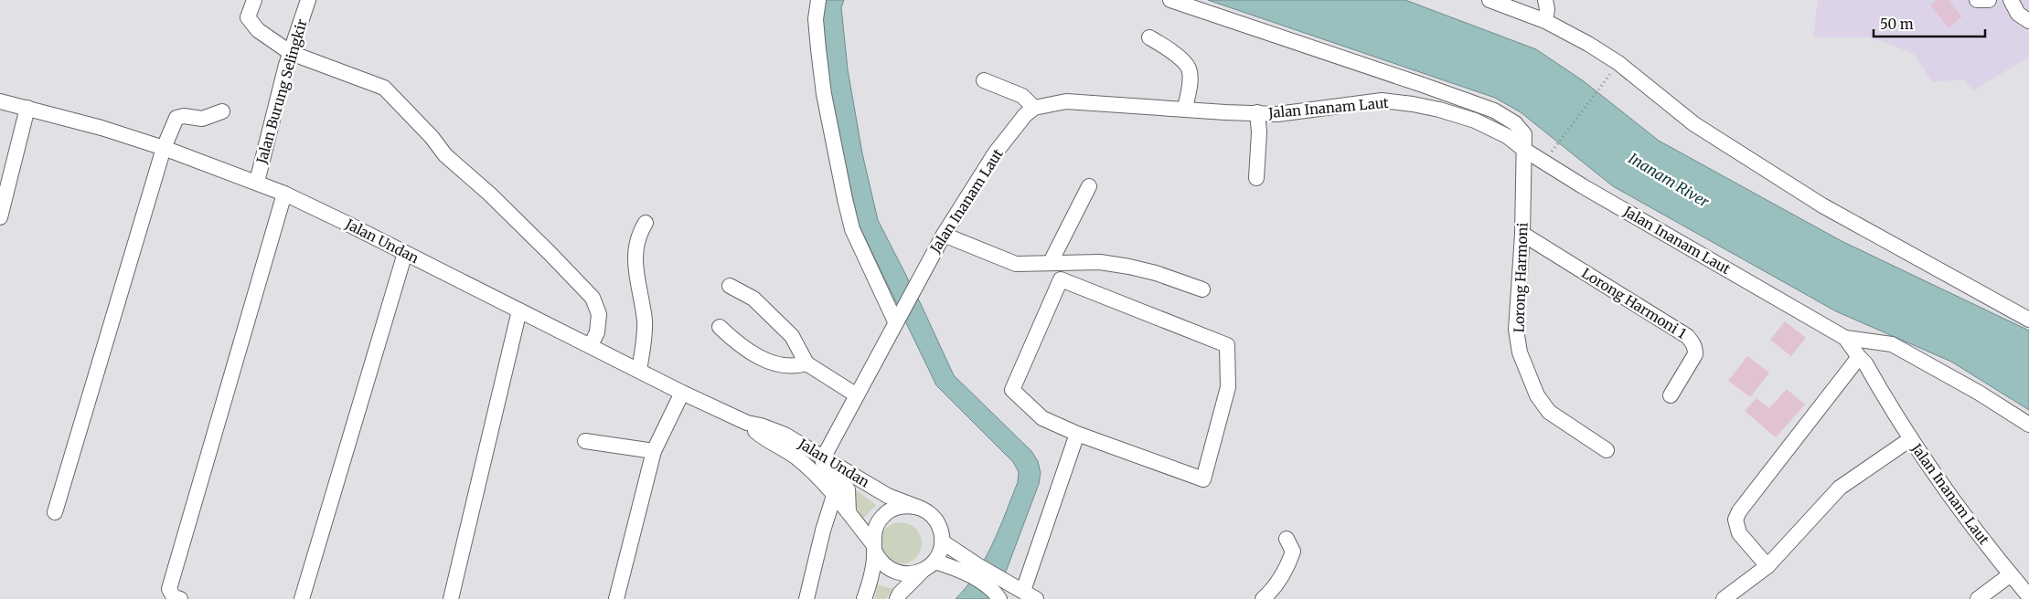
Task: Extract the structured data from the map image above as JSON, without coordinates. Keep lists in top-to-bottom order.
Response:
{
  "streets": {
    "street": [
      "Jalan Burung Selingkir",
      "Jalan Inanam Laut",
      "Jalan Undan",
      "Lorong Harmoni",
      "Lorong Harmoni 1"
    ]
  },
  "crossings": [
    ["Jalan Burung Selingkir", "Jalan Undan"],
    ["Jalan Inanam Laut", "Jalan Undan"],
    ["Jalan Inanam Laut", "Lorong Harmoni"],
    ["Lorong Harmoni", "Lorong Harmoni 1"]
  ],
  "water": ["Inanam River"],
  "scale_bar": "50 m"
}
